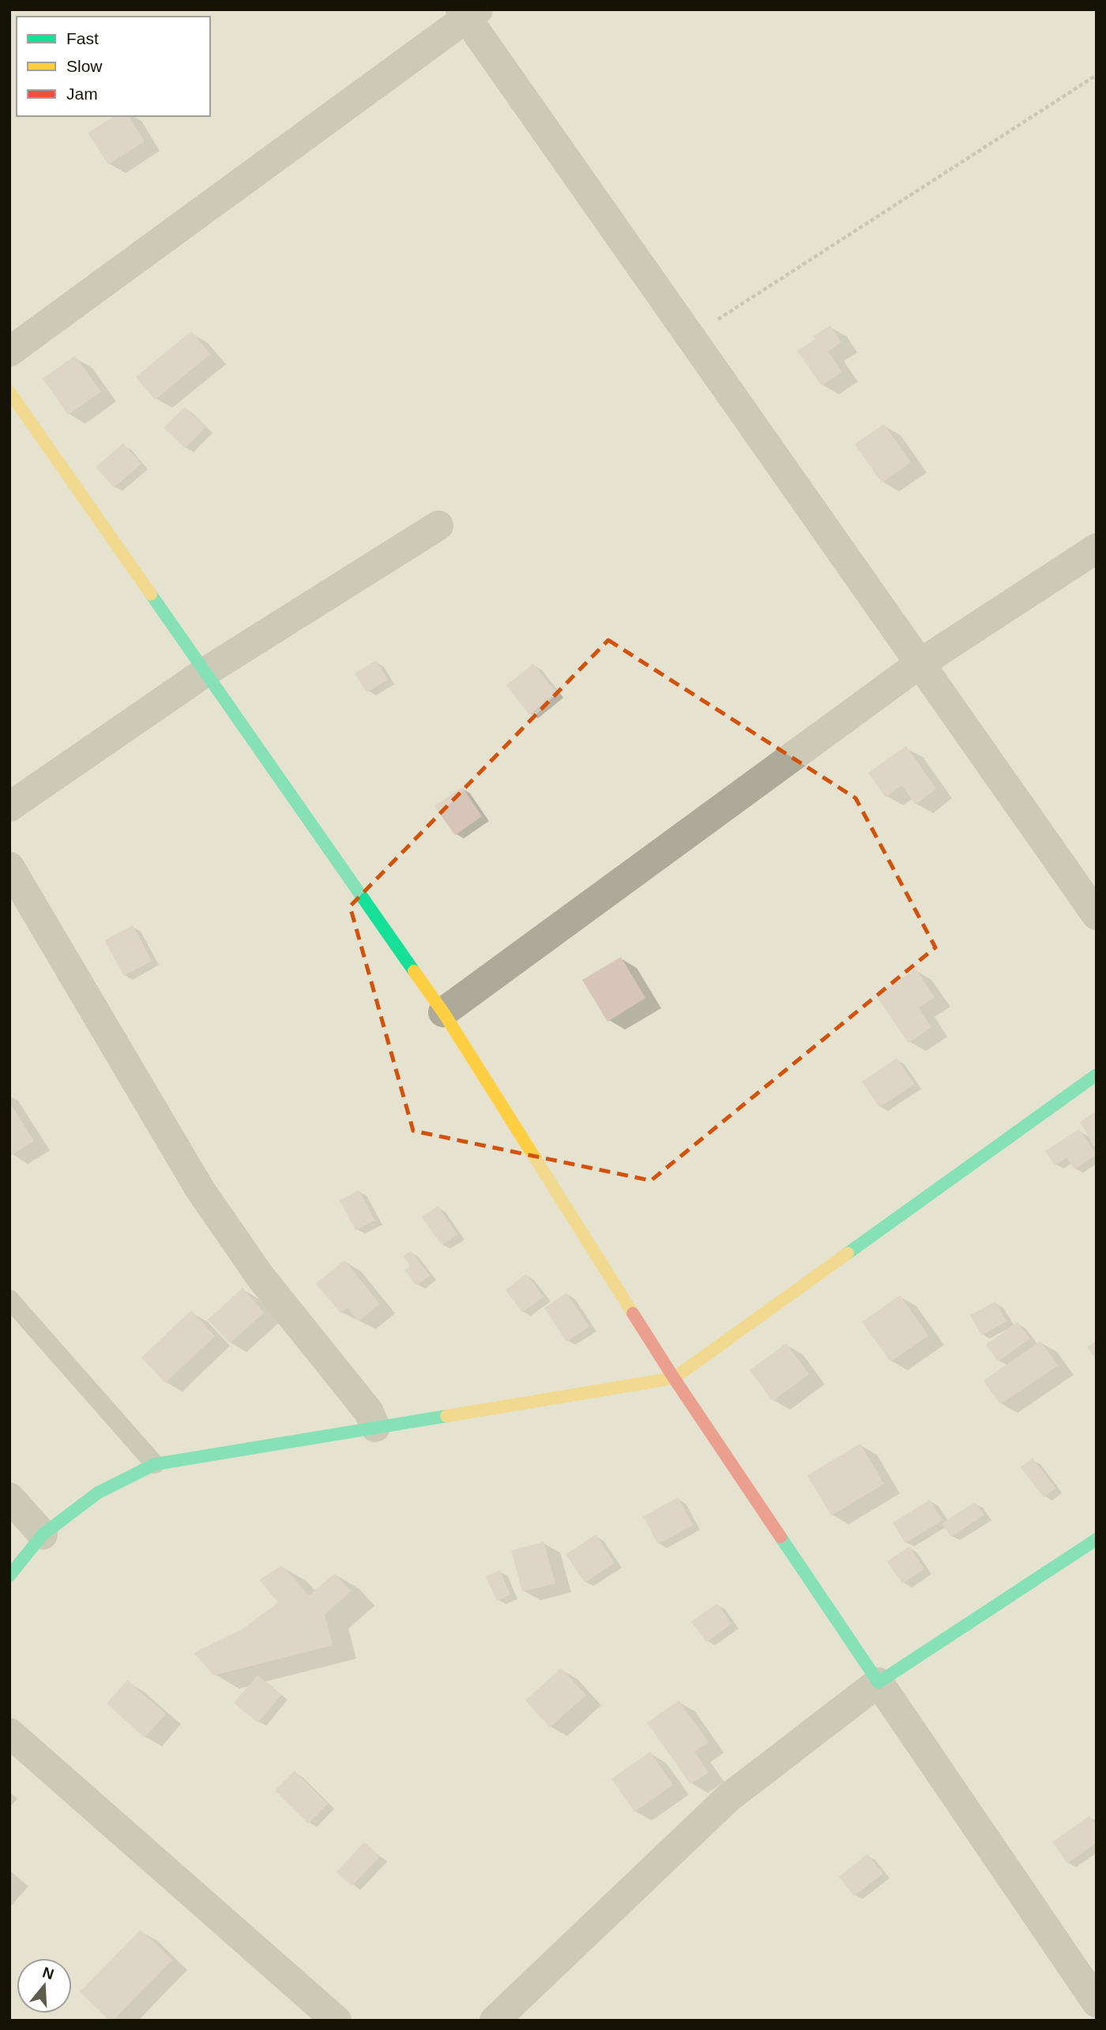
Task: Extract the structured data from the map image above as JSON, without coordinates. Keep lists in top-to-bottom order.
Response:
{
  "legend": ["Fast", "Slow", "Jam"],
  "north": "top"
}
